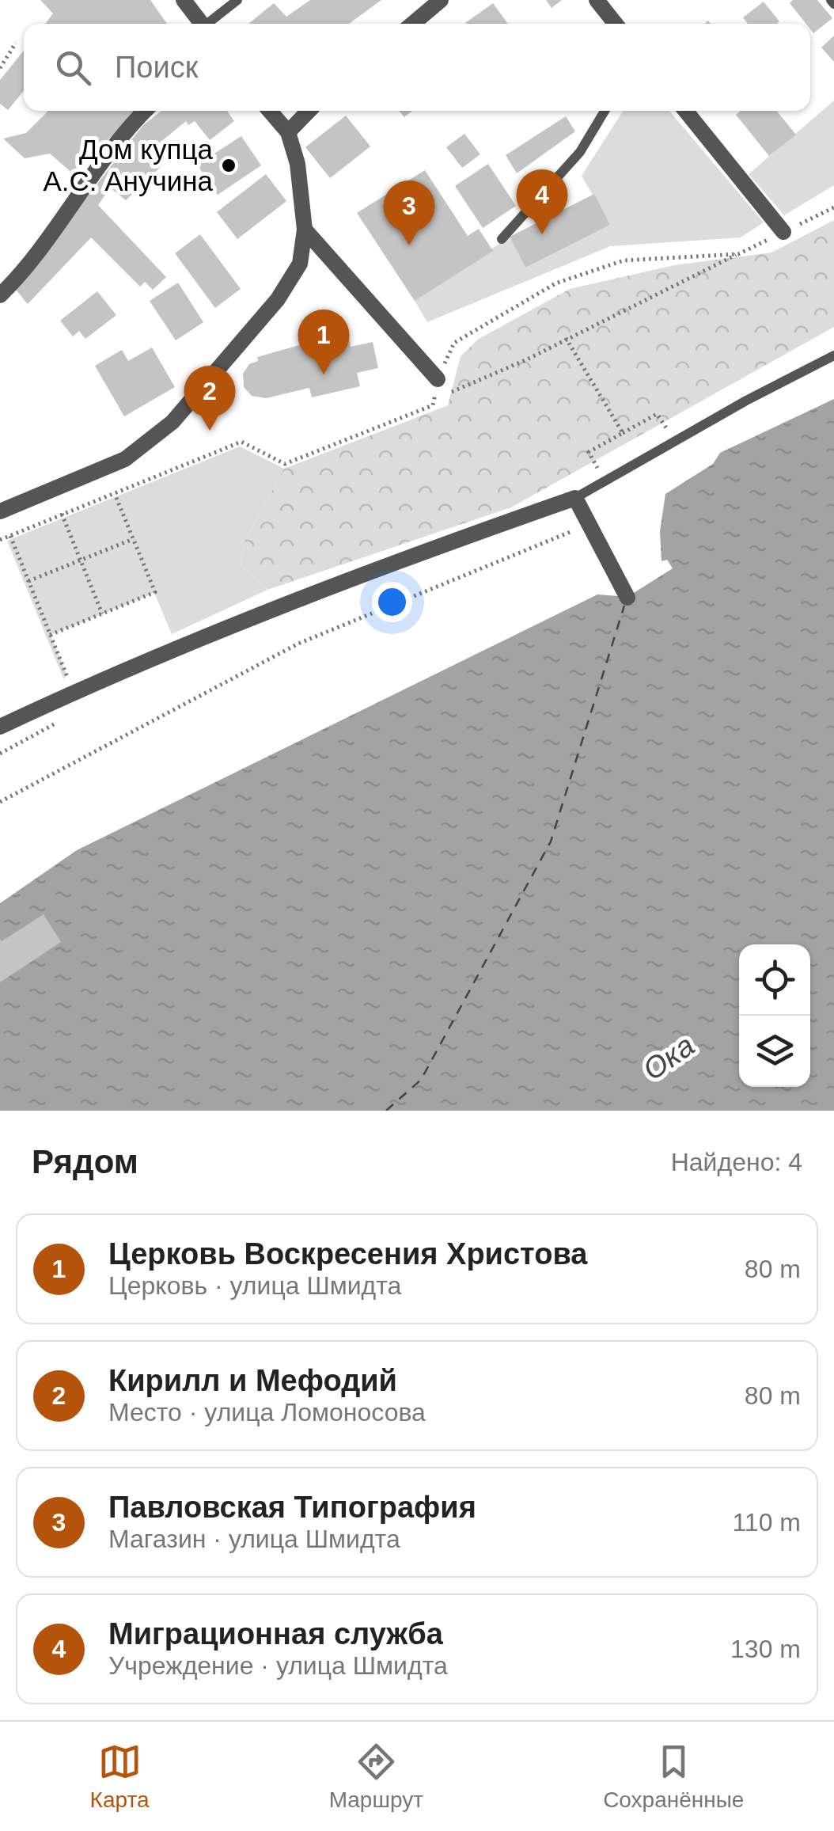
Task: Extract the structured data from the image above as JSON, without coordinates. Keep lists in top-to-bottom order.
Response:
{
  "water": ["Ока"],
  "places": ["Дом купца А.С. Анучина"],
  "page": {
    "search": "Поиск",
    "pins": [
      "4",
      "3",
      "1",
      "2"
    ],
    "heading": ["Рядом", "Найдено: 4"],
    "list": [
      {
        "mark": "1",
        "name": "Церковь Воскресения Христова",
        "note": "Церковь · улица Шмидта",
        "value": "80 m"
      },
      {
        "mark": "2",
        "name": "Кирилл и Мефодий",
        "note": "Место · улица Ломоносова",
        "value": "80 m"
      },
      {
        "mark": "3",
        "name": "Павловская Типография",
        "note": "Магазин · улица Шмидта",
        "value": "110 m"
      },
      {
        "mark": "4",
        "name": "Миграционная служба",
        "note": "Учреждение · улица Шмидта",
        "value": "130 m"
      }
    ],
    "nav": ["Карта", "Маршрут", "Сохранённые"]
  }
}
